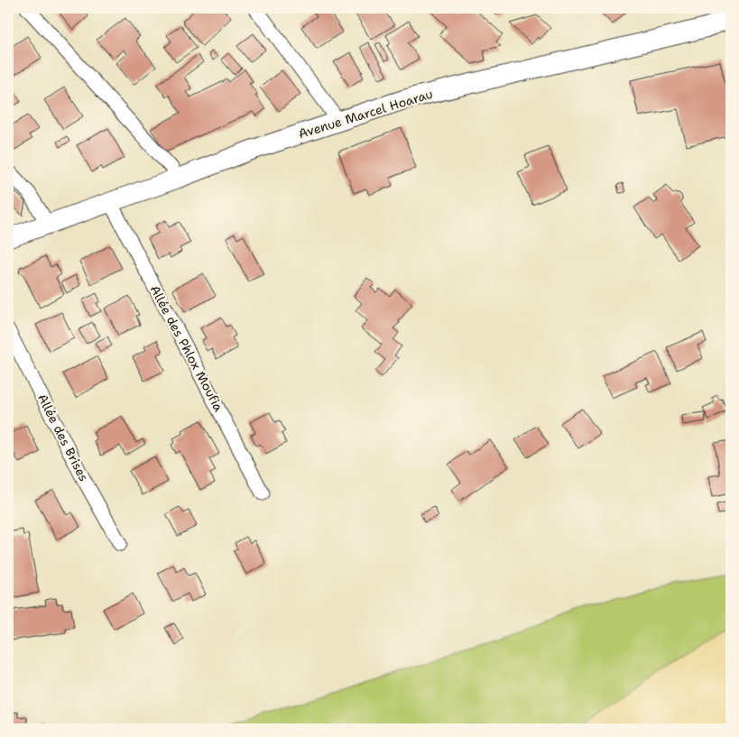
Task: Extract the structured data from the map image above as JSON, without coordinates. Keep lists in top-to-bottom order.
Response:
{
  "streets": {
    "main road": ["Avenue Marcel Hoarau"],
    "street": ["Allée des Phlox Moufia", "Allée des Brises"]
  },
  "crossings": [
    ["Avenue Marcel Hoarau", "Allée des Phlox Moufia"]
  ]
}
